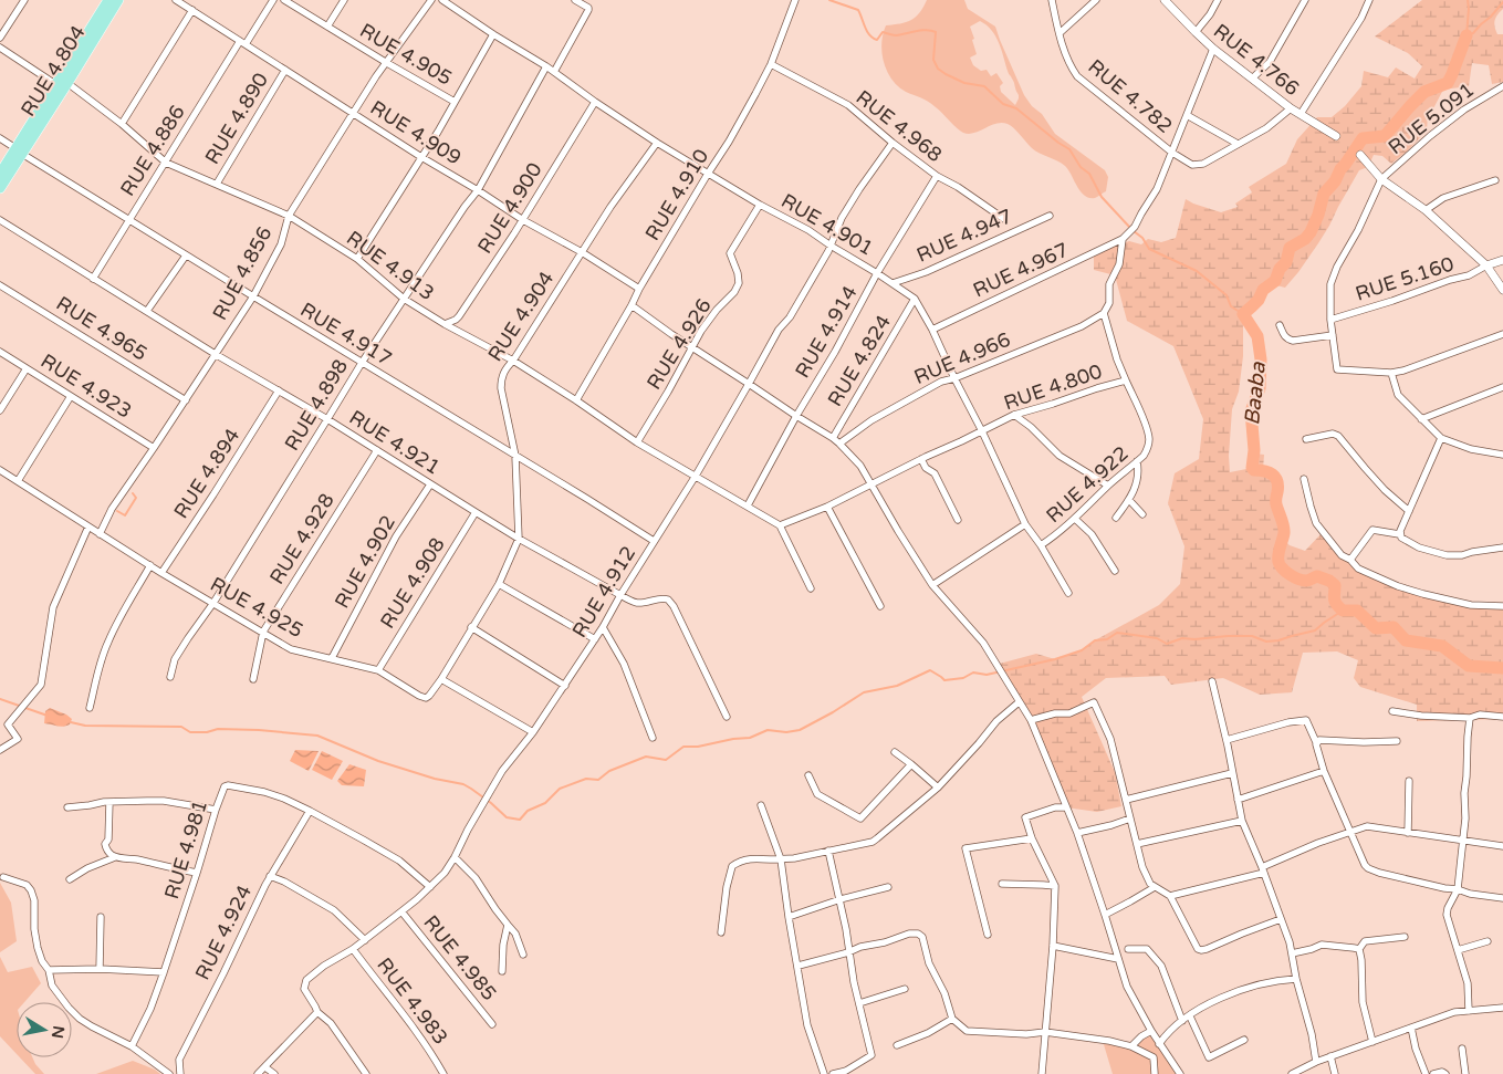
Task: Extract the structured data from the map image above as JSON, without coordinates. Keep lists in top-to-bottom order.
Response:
{
  "streets": {
    "main road": ["RUE 4.804"],
    "street": [
      "RUE 4.905",
      "RUE 4.766",
      "RUE 4.782",
      "RUE 4.890",
      "RUE 5.091",
      "RUE 4.968",
      "RUE 4.909",
      "RUE 4.886",
      "RUE 4.910",
      "RUE 4.900",
      "RUE 4.901",
      "RUE 4.947",
      "RUE 4.913",
      "RUE 4.967",
      "RUE 4.856",
      "RUE 5.160",
      "RUE 4.904",
      "RUE 4.965",
      "RUE 4.914",
      "RUE 4.917",
      "RUE 4.926",
      "RUE 4.966",
      "RUE 4.824",
      "RUE 4.923",
      "RUE 4.800",
      "RUE 4.898",
      "RUE 4.921",
      "RUE 4.894",
      "RUE 4.922",
      "RUE 4.928",
      "RUE 4.902",
      "RUE 4.908",
      "RUE 4.912",
      "RUE 4.925",
      "RUE 4.981",
      "RUE 4.924",
      "RUE 4.985",
      "RUE 4.983"
    ]
  },
  "crossings": [
    ["RUE 4.905", "RUE 4.856"],
    ["RUE 4.804", "RUE 4.913"],
    ["RUE 4.804", "RUE 4.917"],
    ["RUE 4.890", "RUE 4.909"],
    ["RUE 4.890", "RUE 4.913"],
    ["RUE 4.968", "RUE 4.910"],
    ["RUE 4.968", "RUE 4.914"],
    ["RUE 4.968", "RUE 4.912"],
    ["RUE 4.909", "RUE 4.886"],
    ["RUE 4.909", "RUE 4.910"],
    ["RUE 4.909", "RUE 4.900"],
    ["RUE 4.909", "RUE 4.856"],
    ["RUE 4.909", "RUE 4.904"],
    ["RUE 4.909", "RUE 4.898"],
    ["RUE 4.886", "RUE 4.913"],
    ["RUE 4.886", "RUE 4.917"],
    ["RUE 4.886", "RUE 4.921"],
    ["RUE 4.910", "RUE 4.901"],
    ["RUE 4.910", "RUE 4.913"],
    ["RUE 4.900", "RUE 4.901"],
    ["RUE 4.900", "RUE 4.913"],
    ["RUE 4.901", "RUE 4.947"],
    ["RUE 4.901", "RUE 4.967"],
    ["RUE 4.901", "RUE 4.904"],
    ["RUE 4.901", "RUE 4.914"],
    ["RUE 4.901", "RUE 4.926"],
    ["RUE 4.901", "RUE 4.966"],
    ["RUE 4.901", "RUE 4.824"],
    ["RUE 4.901", "RUE 4.800"],
    ["RUE 4.901", "RUE 4.898"],
    ["RUE 4.901", "RUE 4.922"],
    ["RUE 4.901", "RUE 4.912"],
    ["RUE 4.913", "RUE 4.856"],
    ["RUE 4.913", "RUE 4.904"],
    ["RUE 4.913", "RUE 4.926"],
    ["RUE 4.913", "RUE 4.898"],
    ["RUE 4.913", "RUE 4.912"],
    ["RUE 4.967", "RUE 4.800"],
    ["RUE 4.856", "RUE 4.965"],
    ["RUE 4.856", "RUE 4.917"],
    ["RUE 4.856", "RUE 4.923"],
    ["RUE 4.856", "RUE 4.921"],
    ["RUE 4.856", "RUE 4.925"],
    ["RUE 4.904", "RUE 4.917"],
    ["RUE 4.904", "RUE 4.921"],
    ["RUE 4.904", "RUE 4.925"],
    ["RUE 4.917", "RUE 4.898"],
    ["RUE 4.917", "RUE 4.912"],
    ["RUE 4.966", "RUE 4.800"],
    ["RUE 4.800", "RUE 4.922"],
    ["RUE 4.898", "RUE 4.921"],
    ["RUE 4.898", "RUE 4.925"],
    ["RUE 4.921", "RUE 4.894"],
    ["RUE 4.921", "RUE 4.928"],
    ["RUE 4.921", "RUE 4.902"],
    ["RUE 4.921", "RUE 4.908"],
    ["RUE 4.921", "RUE 4.912"],
    ["RUE 4.894", "RUE 4.925"],
    ["RUE 4.928", "RUE 4.925"],
    ["RUE 4.902", "RUE 4.925"],
    ["RUE 4.908", "RUE 4.925"],
    ["RUE 4.912", "RUE 4.981"],
    ["RUE 4.912", "RUE 4.985"],
    ["RUE 4.912", "RUE 4.983"],
    ["RUE 4.981", "RUE 4.924"]
  ],
  "water": ["Baaba"],
  "north": "right"
}
